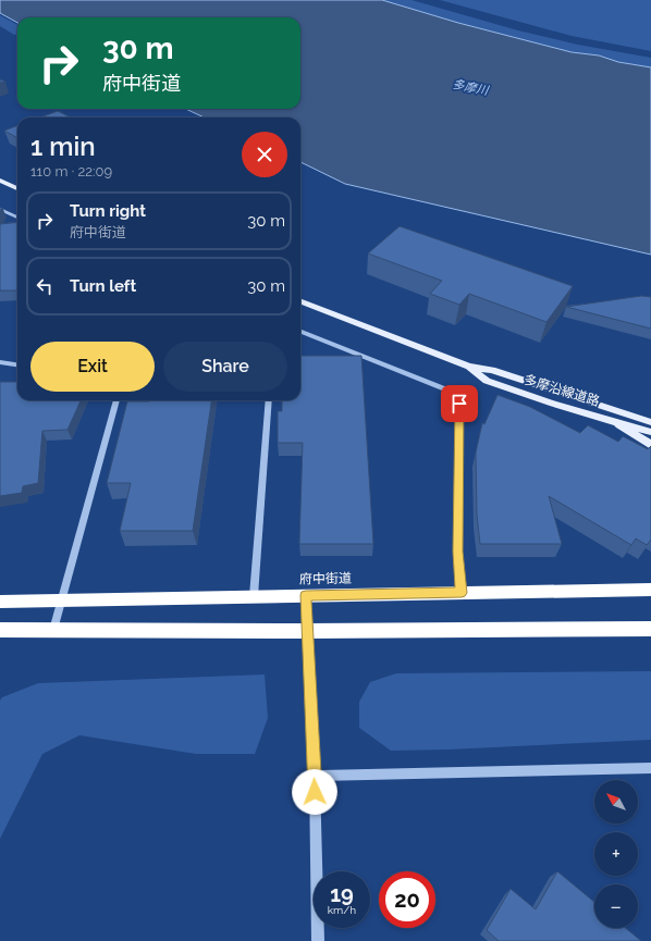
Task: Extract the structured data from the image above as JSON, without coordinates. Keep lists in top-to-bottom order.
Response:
{
  "streets": {
    "highway": ["府中街道"],
    "main road": ["多摩沿線道路"]
  },
  "water": ["多摩川"],
  "north": "top left",
  "page": {
    "turn": ["30 m", "府中街道"],
    "heading": ["1 min", "110 m · 22:09"],
    "list": [
      {
        "name": "Turn right",
        "note": "府中街道",
        "value": "30 m"
      },
      {
        "name": "Turn left",
        "value": "30 m"
      }
    ],
    "buttons": ["Exit", "Share"],
    "map_buttons": ["+", "−"],
    "speed": "19 km/h",
    "limit": "20"
  }
}
